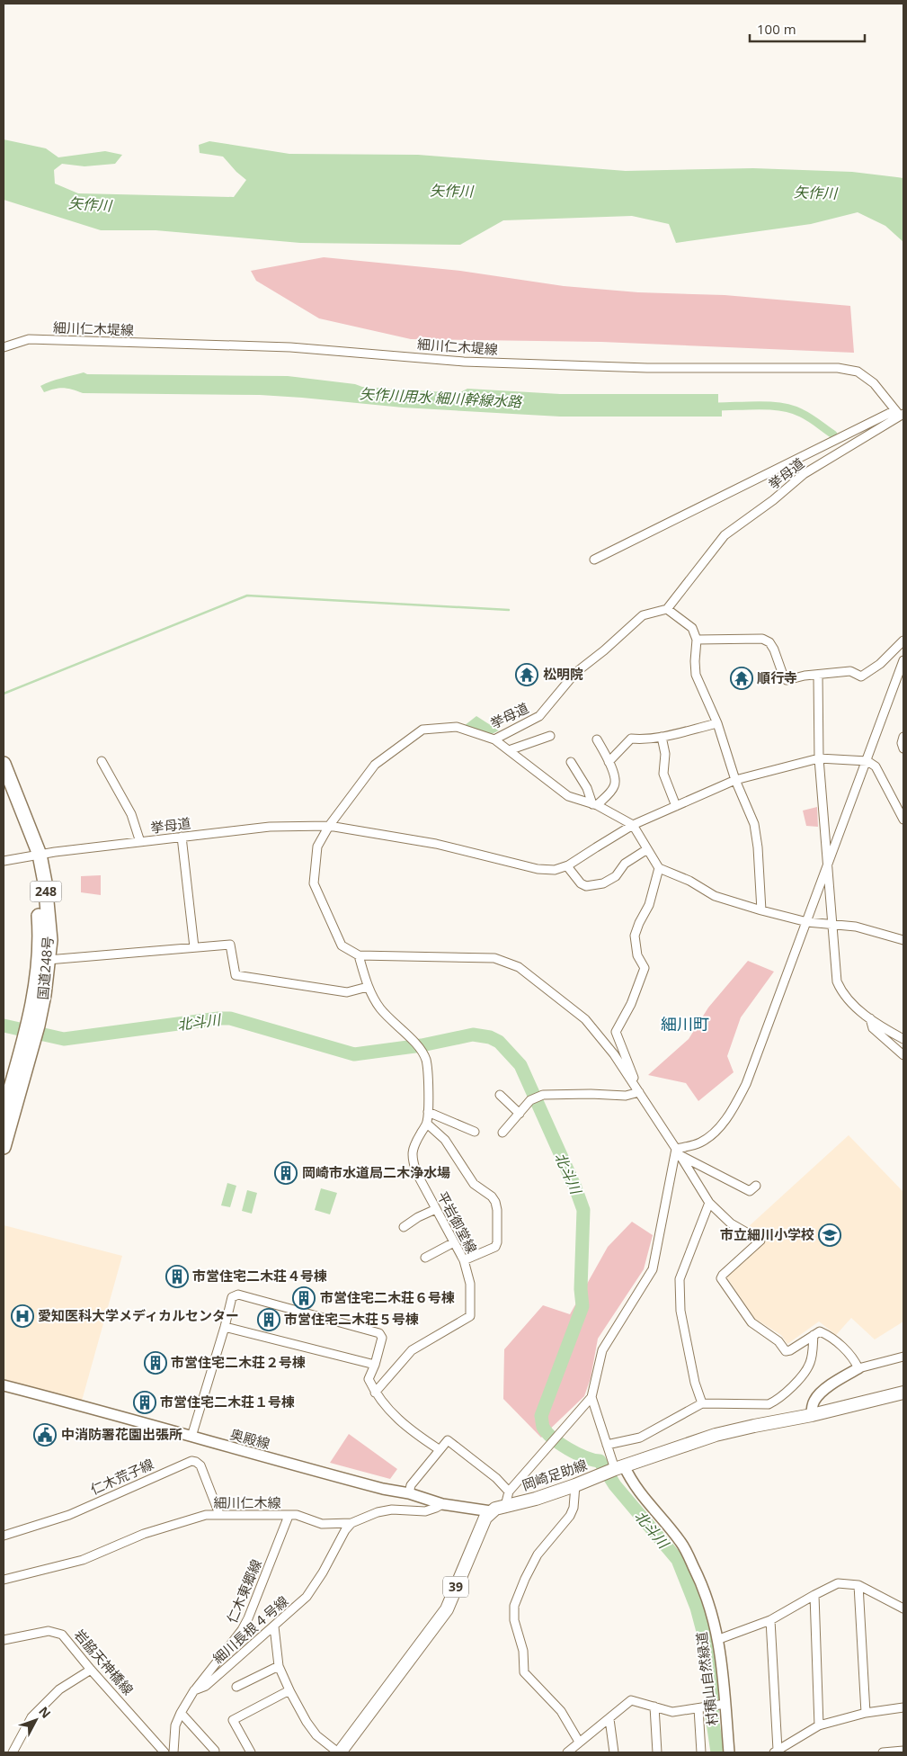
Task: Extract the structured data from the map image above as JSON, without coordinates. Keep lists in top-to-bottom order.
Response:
{
  "streets": {
    "highway": ["248", "国道248号"],
    "main road": ["岡崎足助線", "39"],
    "street": [
      "細川仁木堤線",
      "挙母道",
      "平岩御堂線",
      "奥殿線",
      "仁木荒子線",
      "細川仁木線",
      "仁木東郷線",
      "細川長根４号線",
      "岩脇天神橋線",
      "村積山自然緑道"
    ]
  },
  "crossings": [
    ["細川仁木堤線", "挙母道"],
    ["挙母道", "国道248号"],
    ["奥殿線", "岡崎足助線"],
    ["奥殿線", "細川仁木線"],
    ["奥殿線", "39"],
    ["岡崎足助線", "39"],
    ["岡崎足助線", "村積山自然緑道"],
    ["仁木荒子線", "細川仁木線"],
    ["細川仁木線", "仁木東郷線"],
    ["細川仁木線", "細川長根４号線"],
    ["仁木東郷線", "細川長根４号線"]
  ],
  "districts": ["細川町"],
  "water": ["矢作川", "矢作川用水 細川幹線水路", "北斗川"],
  "places": {
    "temple": ["松明院", "順行寺"],
    "building": [
      "岡崎市水道局二木浄水場",
      "市営住宅二木荘４号棟",
      "市営住宅二木荘６号棟",
      "市営住宅二木荘５号棟",
      "市営住宅二木荘２号棟",
      "市営住宅二木荘１号棟"
    ],
    "school or university": ["市立細川小学校"],
    "hospital": ["愛知医科大学メディカルセンター"],
    "public building": ["中消防署花園出張所"]
  },
  "scale_bar": "100 m",
  "north": "top right"
}
